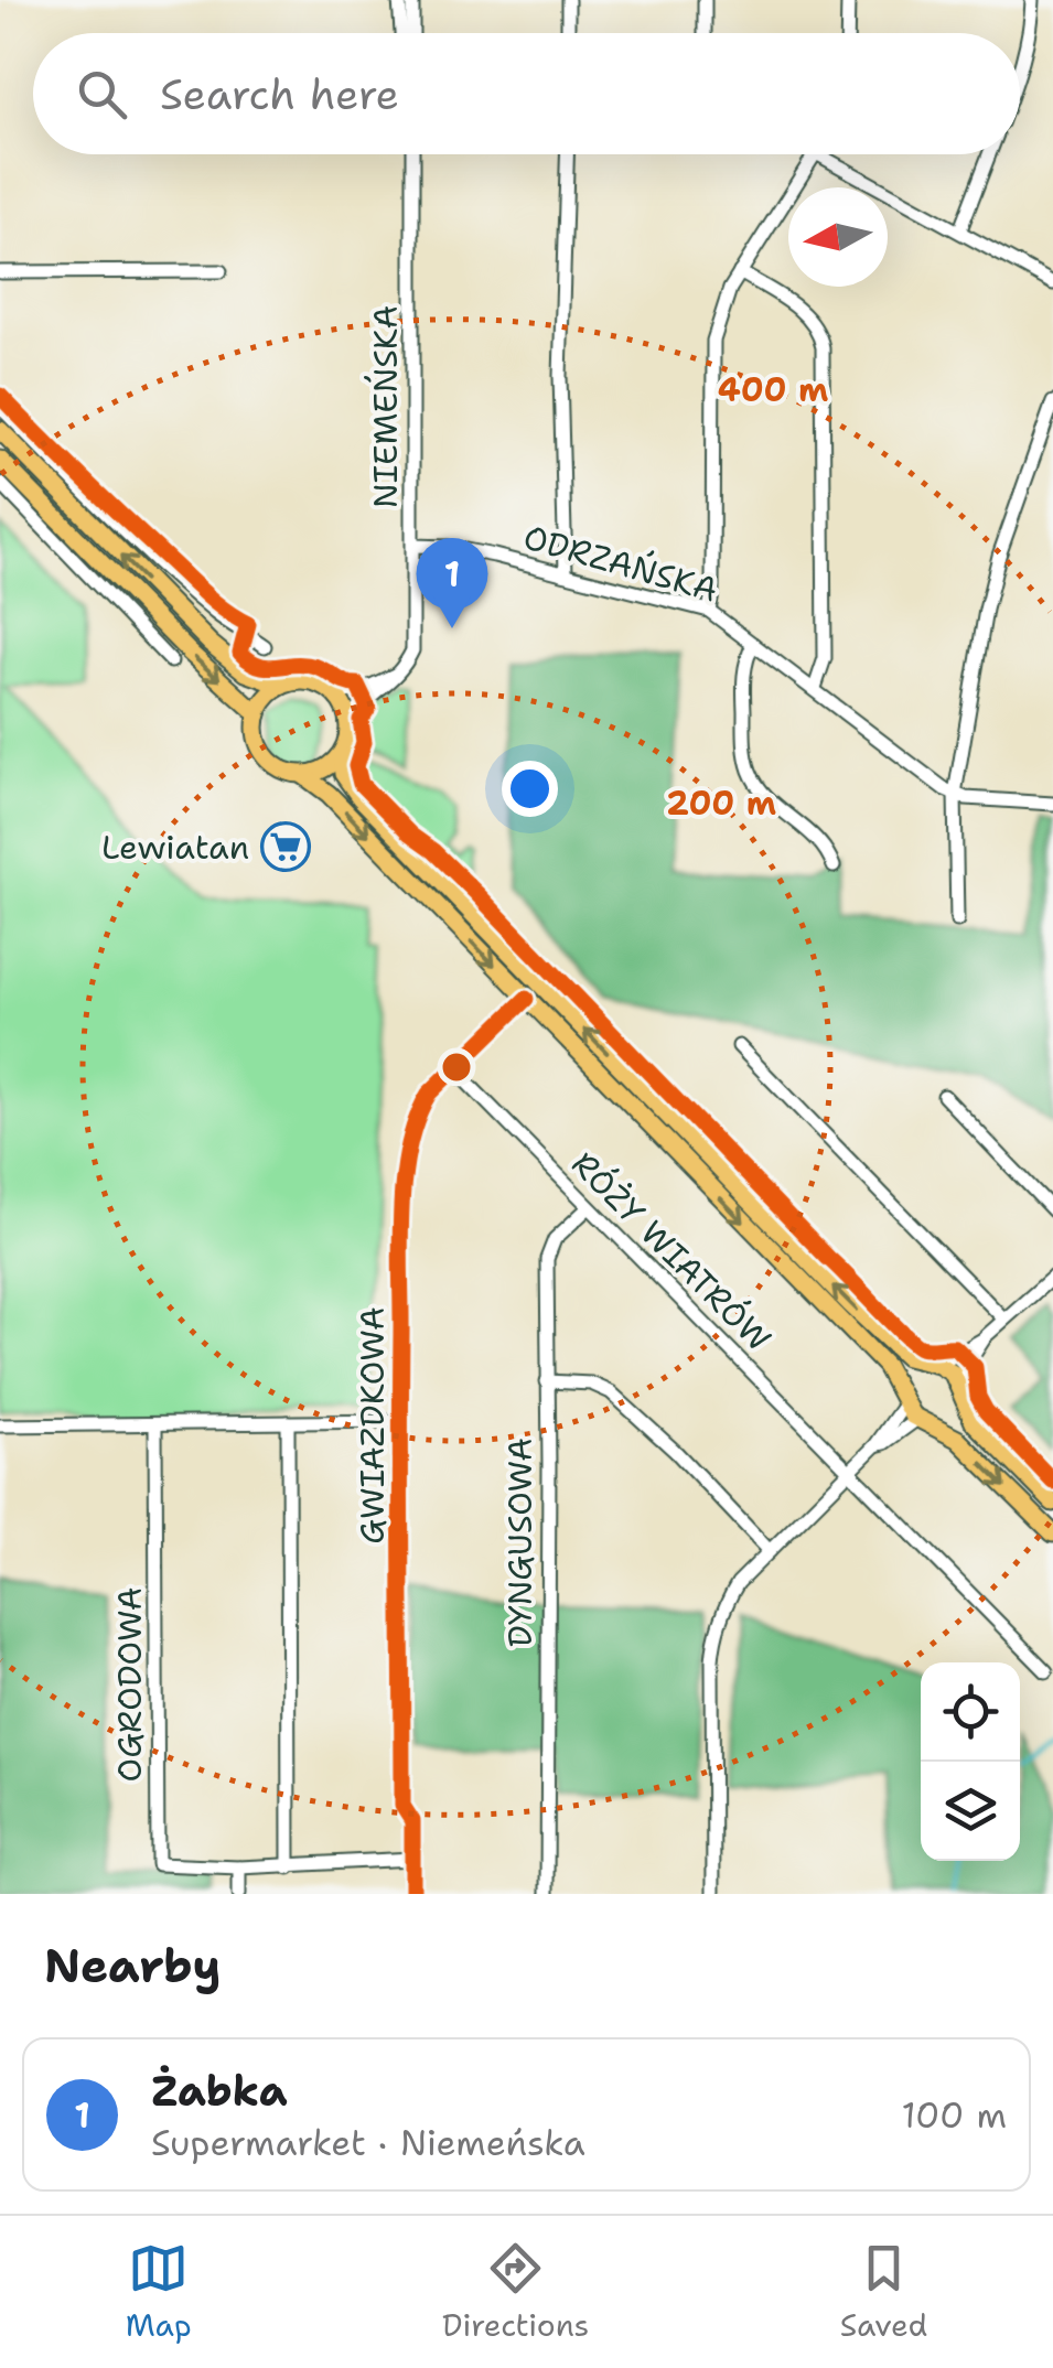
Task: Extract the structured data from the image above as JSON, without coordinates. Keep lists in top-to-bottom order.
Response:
{
  "streets": {
    "street": [
      "NIEMEŃSKA",
      "ODRZAŃSKA",
      "RÓŻY WIATRÓW",
      "GWIAZDKOWA",
      "DYNGUSOWA",
      "OGRODOWA"
    ]
  },
  "crossings": [
    ["NIEMEŃSKA", "ODRZAŃSKA"],
    ["RÓŻY WIATRÓW", "GWIAZDKOWA"],
    ["RÓŻY WIATRÓW", "DYNGUSOWA"],
    ["GWIAZDKOWA", "OGRODOWA"]
  ],
  "places": {
    "supermarket": ["Lewiatan"]
  },
  "north": "left",
  "page": {
    "search": "Search here",
    "pins": "1",
    "heading": "Nearby",
    "list": [
      {
        "mark": "1",
        "name": "Żabka",
        "note": "Supermarket · Niemeńska",
        "value": "100 m"
      }
    ],
    "nav": ["Map", "Directions", "Saved"]
  },
  "rings": ["400 m", "200 m"]
}
